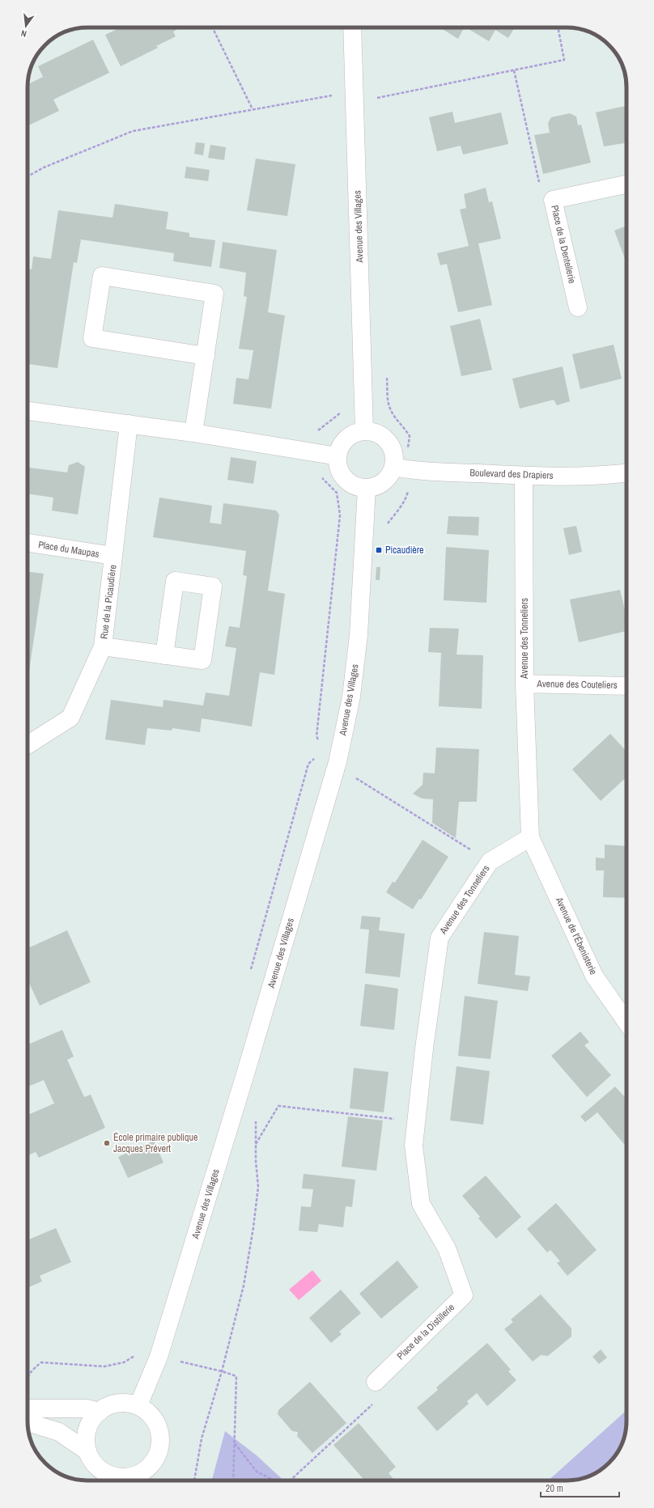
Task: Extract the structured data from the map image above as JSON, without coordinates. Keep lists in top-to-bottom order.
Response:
{
  "streets": {
    "street": [
      "Avenue des Villages",
      "Place de la Dentellerie",
      "Boulevard des Drapiers",
      "Place du Maupas",
      "Rue de la Picaudière",
      "Avenue des Tonneliers",
      "Avenue des Couteliers",
      "Avenue de l'Ébenisterie",
      "Place de la Distillerie"
    ]
  },
  "crossings": [
    ["Avenue des Villages", "Boulevard des Drapiers"],
    ["Boulevard des Drapiers", "Avenue des Tonneliers"],
    ["Place du Maupas", "Rue de la Picaudière"],
    ["Avenue des Tonneliers", "Avenue des Couteliers"],
    ["Avenue des Tonneliers", "Avenue de l'Ébenisterie"],
    ["Avenue des Tonneliers", "Place de la Distillerie"]
  ],
  "places": {
    "transit": ["Picaudière"],
    "other": ["École primaire publique Jacques Prévert"]
  },
  "scale_bar": "20 m",
  "north": "bottom"
}
